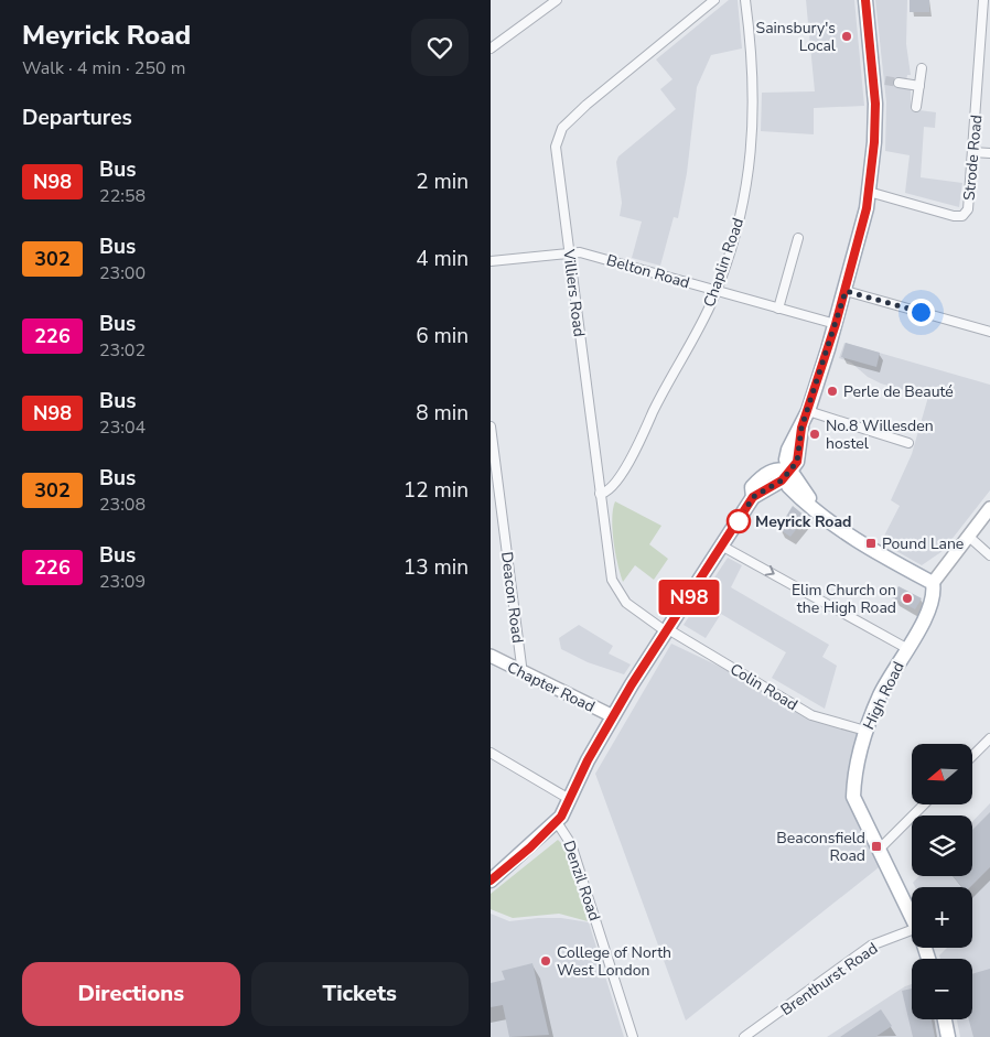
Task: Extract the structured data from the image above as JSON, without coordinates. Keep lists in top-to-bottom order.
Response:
{
  "streets": {
    "main road": ["High Road"],
    "street": [
      "Strode Road",
      "Chaplin Road",
      "Belton Road",
      "Villiers Road",
      "Deacon Road",
      "Chapter Road",
      "Colin Road",
      "Denzil Road",
      "Brenthurst Road"
    ]
  },
  "crossings": [
    ["Chaplin Road", "Belton Road"],
    ["Chaplin Road", "Villiers Road"],
    ["Belton Road", "Villiers Road"],
    ["Villiers Road", "Colin Road"],
    ["Deacon Road", "Chapter Road"],
    ["Colin Road", "High Road"]
  ],
  "places": {
    "other": [
      "Sainsbury's Local",
      "Perle de Beauté",
      "No.8 Willesden hostel",
      "Meyrick Road",
      "Elim Church on the High Road",
      "College of North West London"
    ],
    "transit": ["Pound Lane", "Beaconsfield Road"]
  },
  "lines": ["bus line N98"],
  "north": "left",
  "page": {
    "heading": [
      ["Meyrick Road", "Walk · 4 min · 250 m"],
      "Departures"
    ],
    "on_map": "N98",
    "list": [
      {
        "mark": "N98",
        "name": "Bus",
        "note": "22:58",
        "value": "2 min"
      },
      {
        "mark": "302",
        "name": "Bus",
        "note": "23:00",
        "value": "4 min"
      },
      {
        "mark": "226",
        "name": "Bus",
        "note": "23:02",
        "value": "6 min"
      },
      {
        "mark": "N98",
        "name": "Bus",
        "note": "23:04",
        "value": "8 min"
      },
      {
        "mark": "302",
        "name": "Bus",
        "note": "23:08",
        "value": "12 min"
      },
      {
        "mark": "226",
        "name": "Bus",
        "note": "23:09",
        "value": "13 min"
      }
    ],
    "map_buttons": ["+", "−"],
    "buttons": ["Directions", "Tickets"]
  }
}
